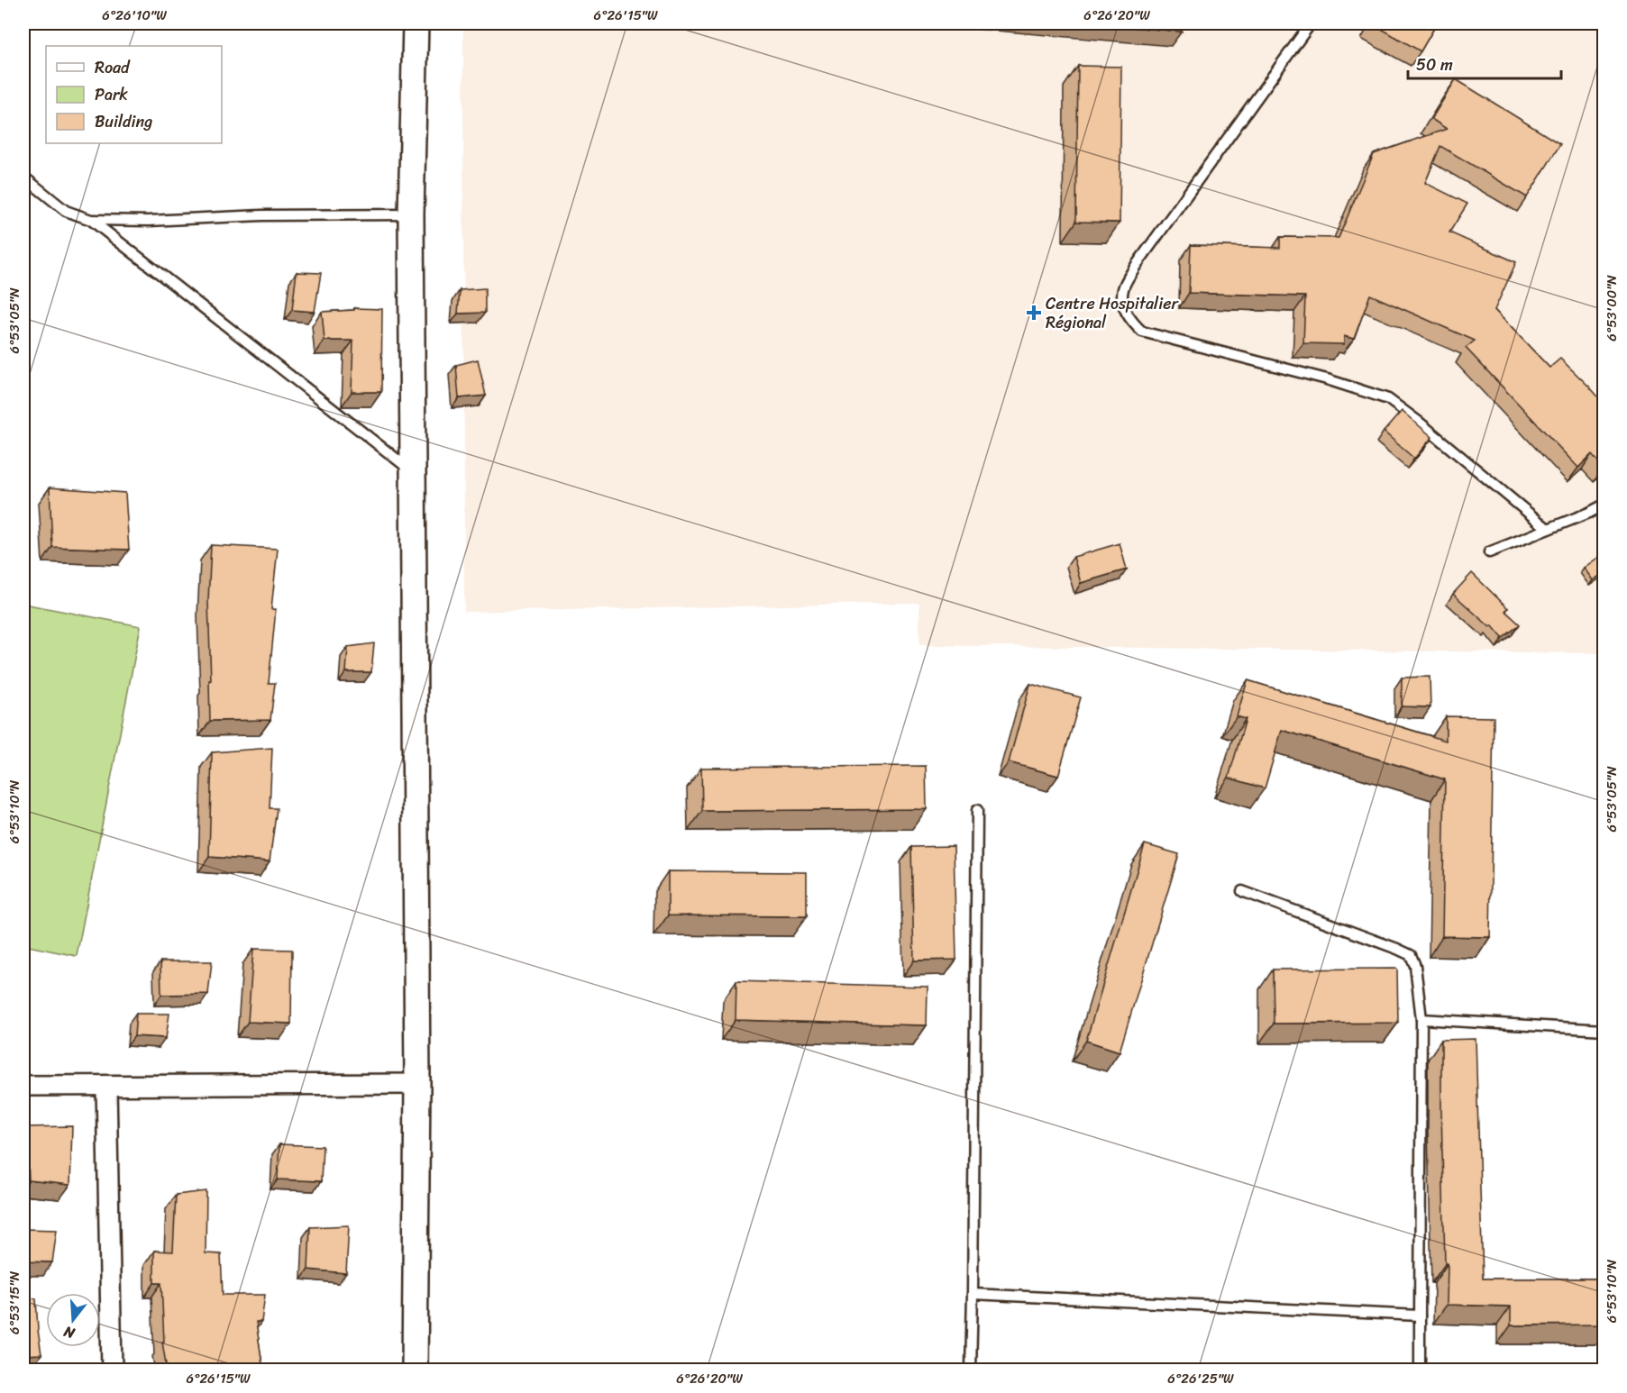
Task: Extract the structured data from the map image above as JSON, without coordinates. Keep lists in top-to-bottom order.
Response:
{
  "places": {
    "health": ["Centre Hospitalier Régional"]
  },
  "legend": ["Road", "Park", "Building"],
  "scale_bar": "50 m",
  "north": "bottom",
  "coordinates": [
    "6°26'10\"W",
    "6°26'15\"W",
    "6°26'20\"W",
    "6°53'00\"N",
    "6°53'05\"N",
    "6°53'10\"N",
    "6°53'15\"N",
    "6°26'25\"W"
  ]
}
